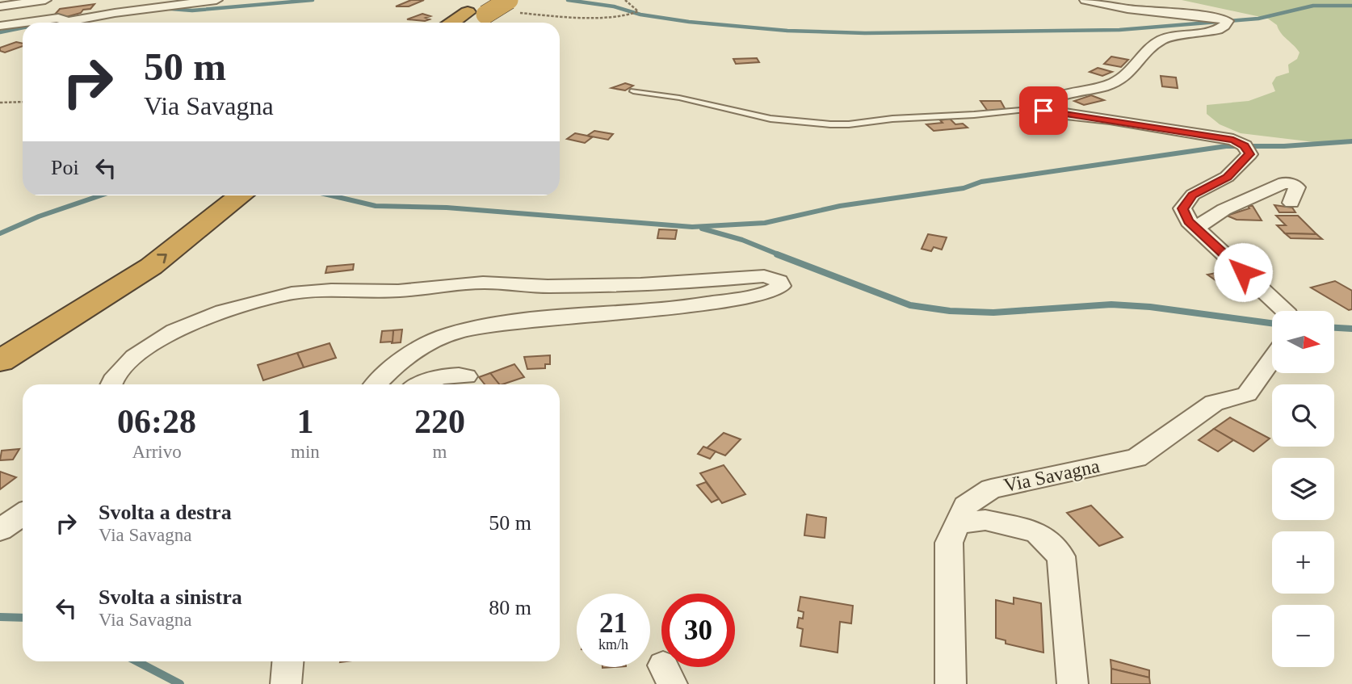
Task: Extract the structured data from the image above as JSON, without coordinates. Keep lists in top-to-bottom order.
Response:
{
  "streets": {
    "street": ["Via Savagna"]
  },
  "north": "right",
  "page": {
    "turn": ["50 m", "Via Savagna"],
    "then": "Poi",
    "map_buttons": ["+", "−"],
    "eta": [
      "06:28",
      "Arrivo",
      "1",
      "min",
      "220",
      "m"
    ],
    "list": [
      {
        "name": "Svolta a destra",
        "note": "Via Savagna",
        "value": "50 m"
      },
      {
        "name": "Svolta a sinistra",
        "note": "Via Savagna",
        "value": "80 m"
      }
    ],
    "speed": "21 km/h",
    "limit": "30"
  }
}
